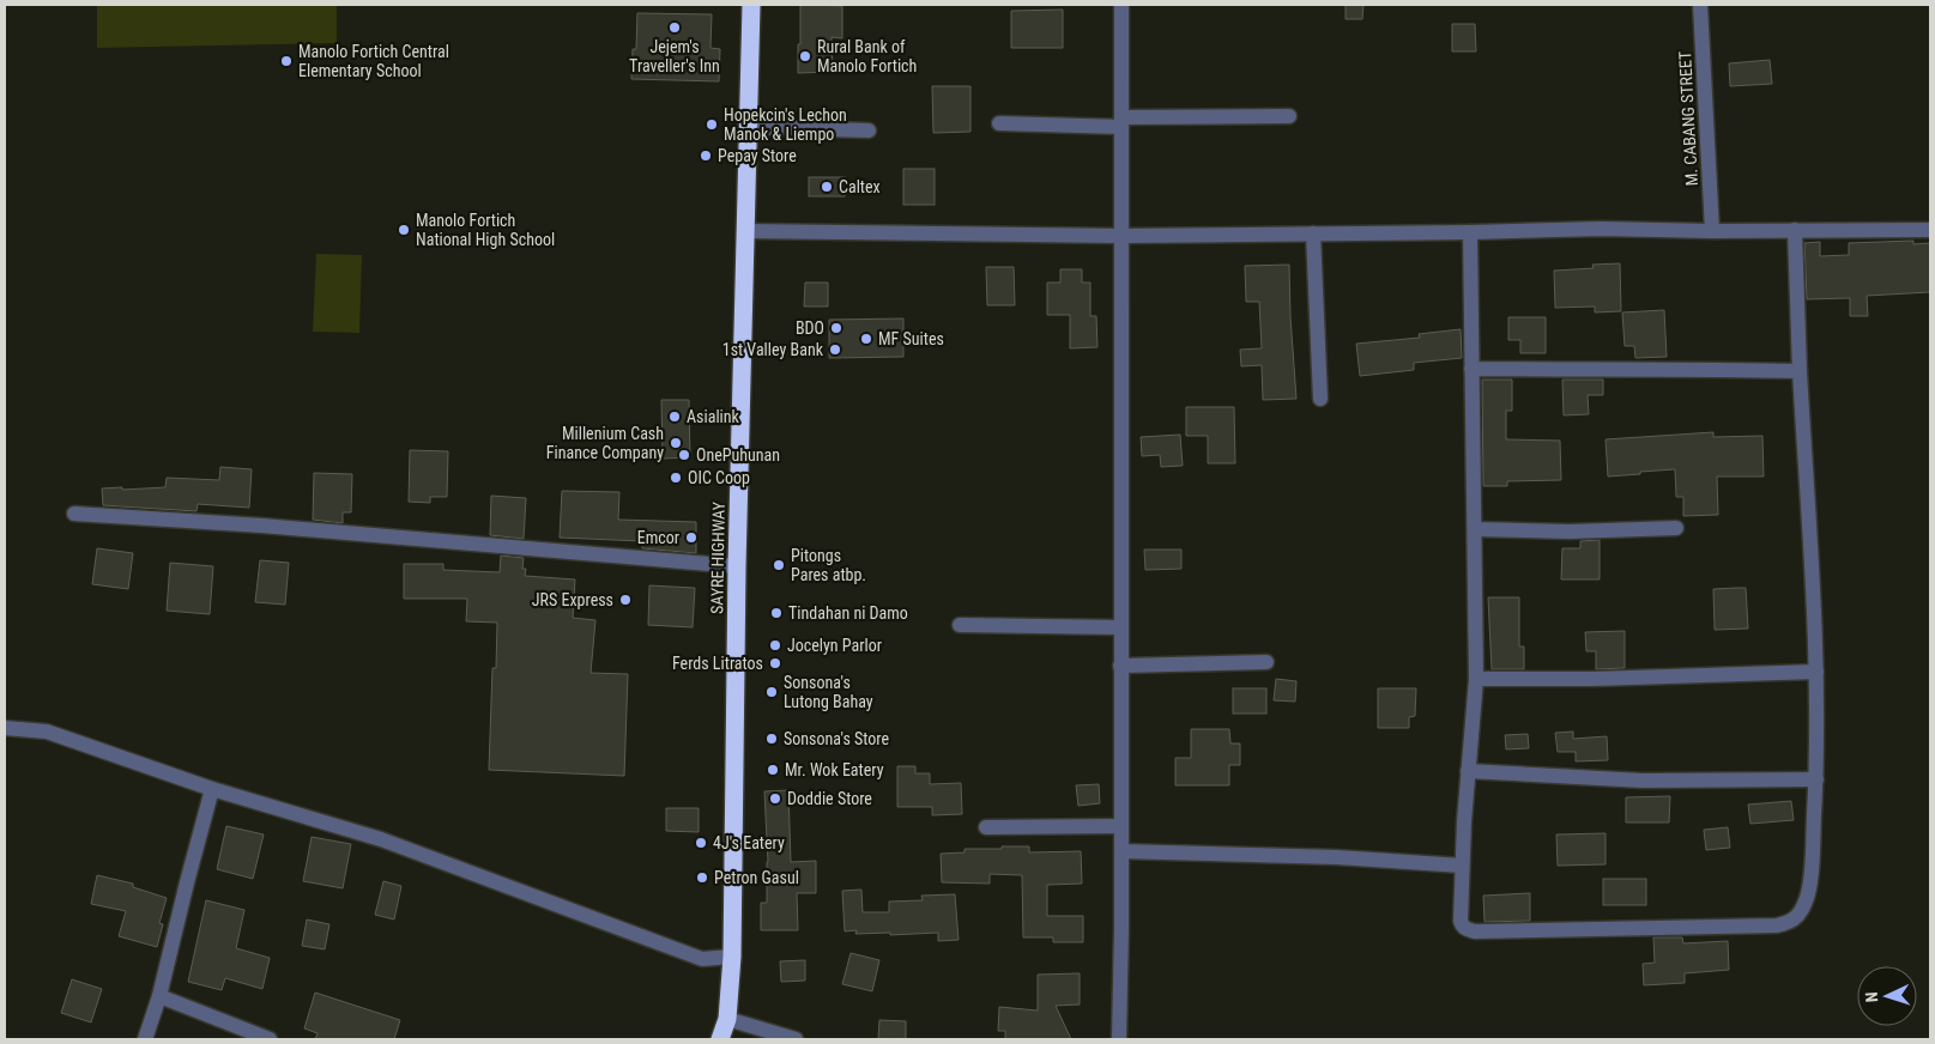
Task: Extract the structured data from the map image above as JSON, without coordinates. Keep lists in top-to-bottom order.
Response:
{
  "streets": {
    "highway": ["SAYRE HIGHWAY"],
    "street": ["M. CABANG STREET"]
  },
  "places": [
    "Jejem's Traveller's Inn",
    "Rural Bank of Manolo Fortich",
    "Manolo Fortich Central Elementary School",
    "Hopekcin's Lechon Manok & Liempo",
    "Pepay Store",
    "Caltex",
    "Manolo Fortich National High School",
    "BDO",
    "MF Suites",
    "1st Valley Bank",
    "Asialink",
    "Millenium Cash Finance Company",
    "OnePuhunan",
    "OIC Coop",
    "Emcor",
    "Pitongs Pares atbp.",
    "JRS Express",
    "Tindahan ni Damo",
    "Jocelyn Parlor",
    "Ferds Litratos",
    "Sonsona's Lutong Bahay",
    "Sonsona's Store",
    "Mr. Wok Eatery",
    "Doddie Store",
    "4J's Eatery",
    "Petron Gasul"
  ],
  "north": "left"
}
